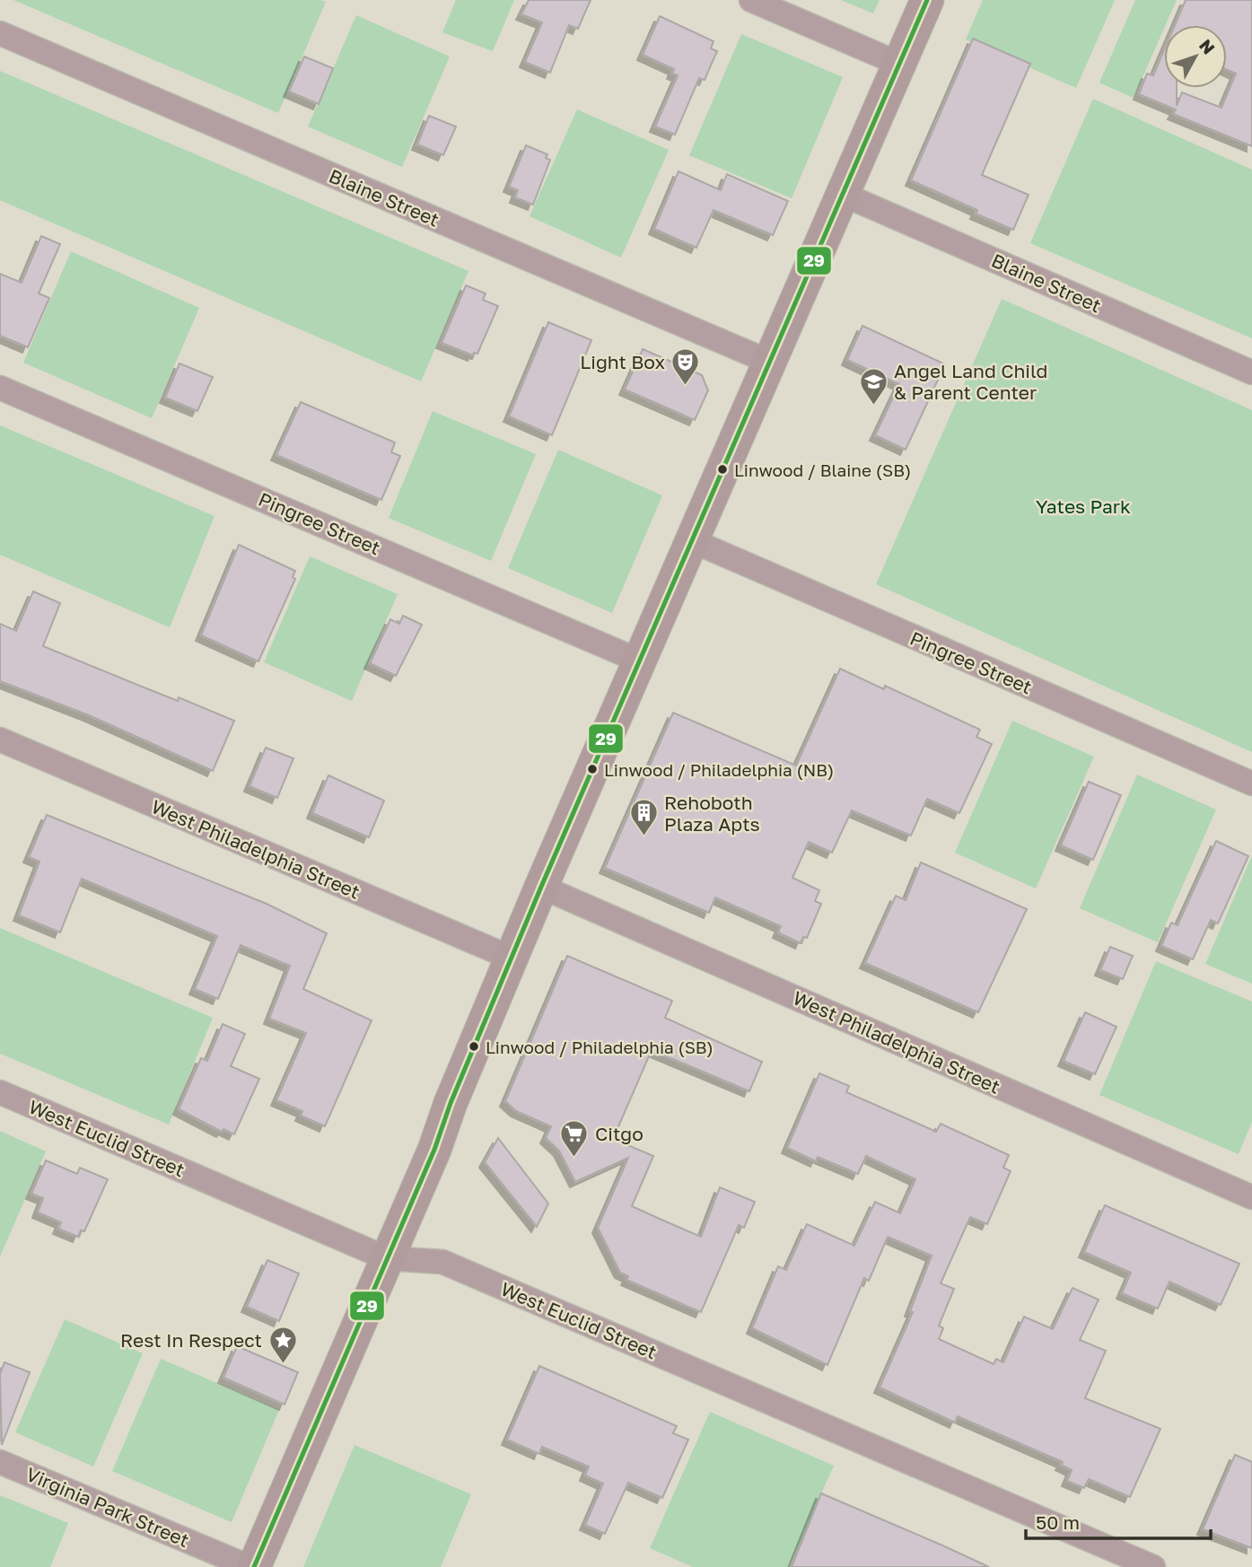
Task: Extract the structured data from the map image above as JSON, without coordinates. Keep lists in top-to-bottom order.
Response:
{
  "streets": {
    "street": [
      "Blaine Street",
      "Pingree Street",
      "West Philadelphia Street",
      "West Euclid Street",
      "Virginia Park Street"
    ]
  },
  "parks": ["Yates Park"],
  "places": {
    "theatre": ["Light Box"],
    "school or university": ["Angel Land Child & Parent Center"],
    "other": ["Linwood / Blaine (SB)", "Linwood / Philadelphia (NB)", "Linwood / Philadelphia (SB)"],
    "building": ["Rehoboth Plaza Apts"],
    "supermarket": ["Citgo"],
    "place": ["Rest In Respect"]
  },
  "lines": ["transit line 29"],
  "scale_bar": "50 m",
  "north": "top right"
}
